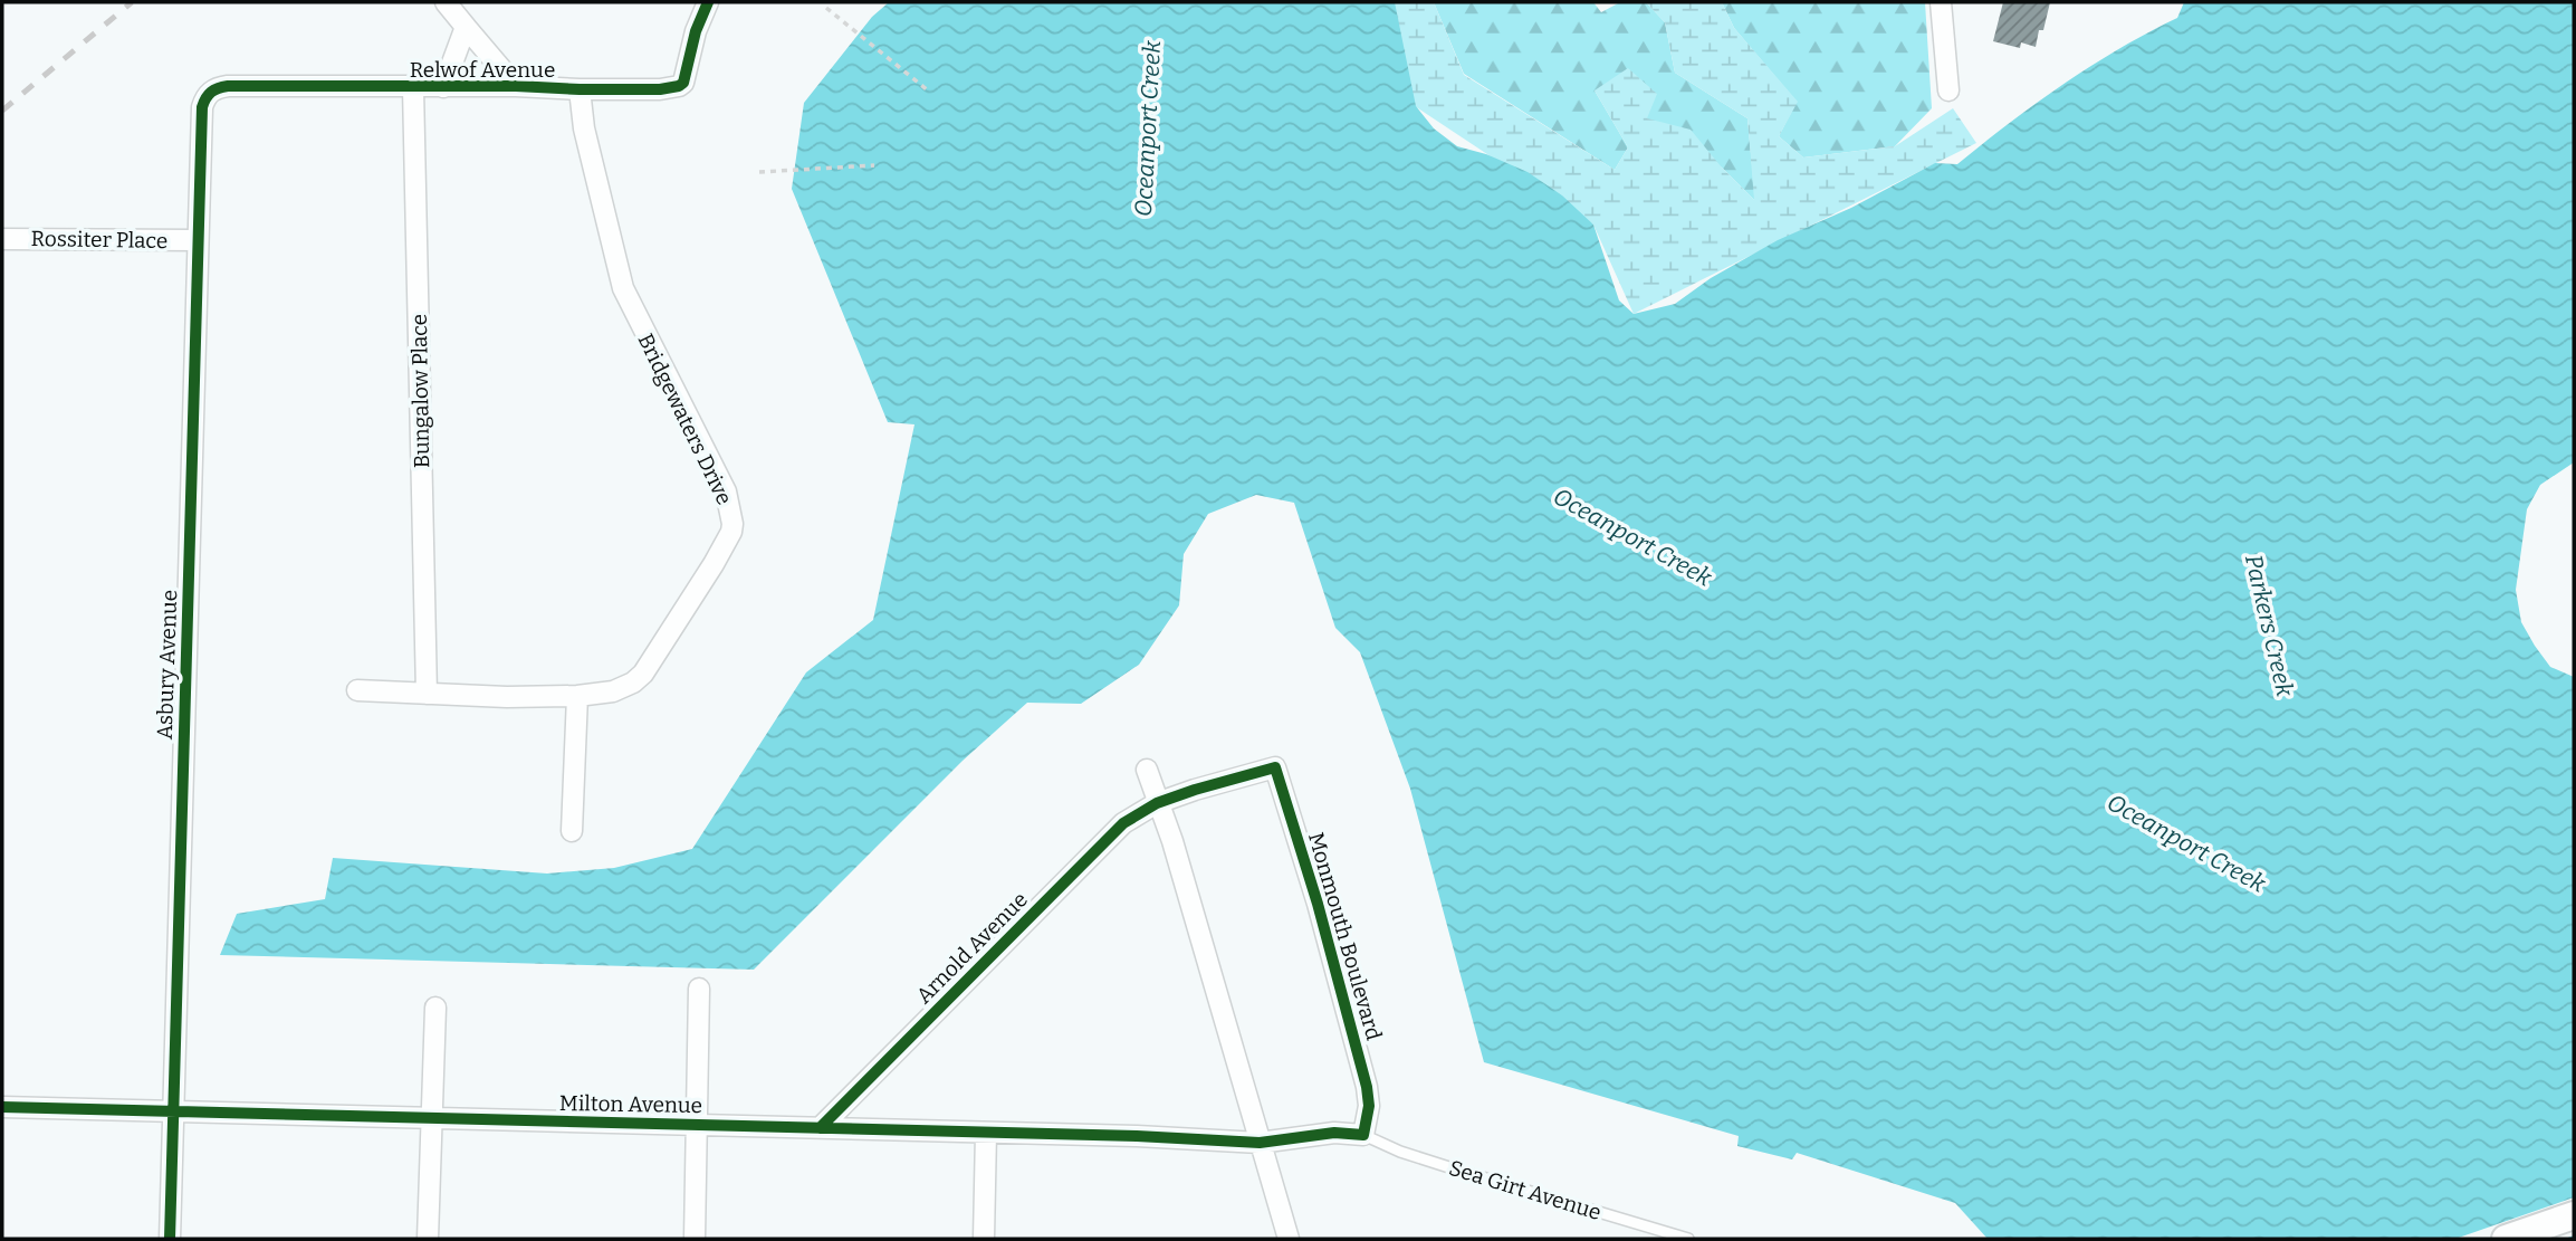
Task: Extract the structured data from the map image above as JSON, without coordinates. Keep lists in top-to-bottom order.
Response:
{
  "streets": {
    "street": [
      "Relwof Avenue",
      "Rossiter Place",
      "Bungalow Place",
      "Bridgewaters Drive",
      "Asbury Avenue",
      "Monmouth Boulevard",
      "Arnold Avenue",
      "Milton Avenue"
    ],
    "lane": ["Sea Girt Avenue"]
  },
  "crossings": [
    ["Relwof Avenue", "Bungalow Place"],
    ["Relwof Avenue", "Bridgewaters Drive"],
    ["Relwof Avenue", "Asbury Avenue"],
    ["Rossiter Place", "Asbury Avenue"],
    ["Bungalow Place", "Bridgewaters Drive"],
    ["Asbury Avenue", "Milton Avenue"],
    ["Monmouth Boulevard", "Arnold Avenue"],
    ["Monmouth Boulevard", "Sea Girt Avenue"],
    ["Arnold Avenue", "Milton Avenue"]
  ],
  "water": ["Oceanport Creek", "Parkers Creek"]
}
